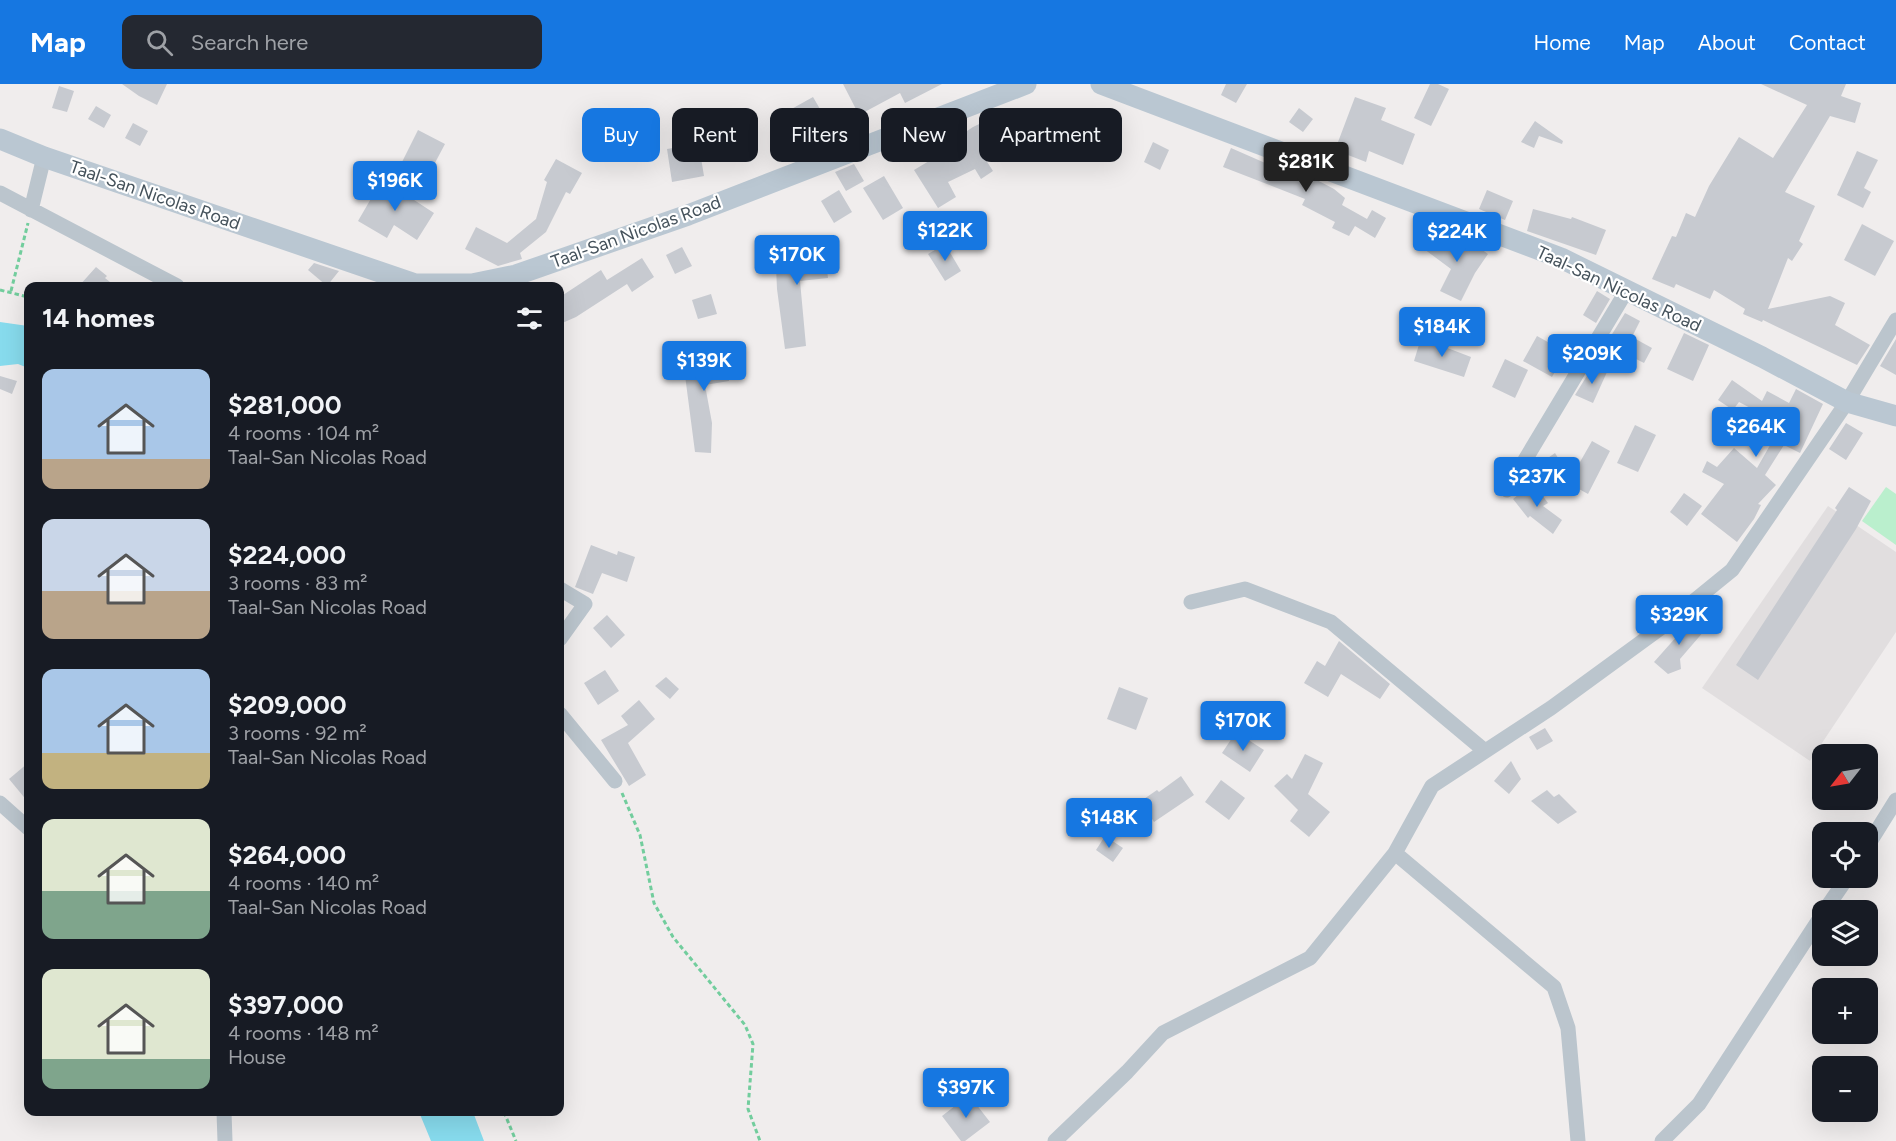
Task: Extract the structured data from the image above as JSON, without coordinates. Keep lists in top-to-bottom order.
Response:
{
  "streets": {
    "main road": ["Taal-San Nicolas Road"]
  },
  "north": "bottom left",
  "page": {
    "header": "Map",
    "search": "Search here",
    "nav": [
      "Home",
      "Map",
      "About",
      "Contact"
    ],
    "chip": [
      "Buy",
      "Rent",
      "Filters",
      "New",
      "Apartment"
    ],
    "price": [
      "$281K",
      "$196K",
      "$122K",
      "$224K",
      "$170K",
      "$184K",
      "$209K",
      "$139K",
      "$264K",
      "$237K",
      "$329K",
      "$170K",
      "$148K",
      "$397K"
    ],
    "heading": "14 homes",
    "list": [
      {
        "name": "$281,000",
        "note": "4 rooms · 104 m² · Taal-San Nicolas Road"
      },
      {
        "name": "$224,000",
        "note": "3 rooms · 83 m² · Taal-San Nicolas Road"
      },
      {
        "name": "$209,000",
        "note": "3 rooms · 92 m² · Taal-San Nicolas Road"
      },
      {
        "name": "$264,000",
        "note": "4 rooms · 140 m² · Taal-San Nicolas Road"
      },
      {
        "name": "$397,000",
        "note": "4 rooms · 148 m² · House"
      }
    ],
    "map_buttons": ["+", "−"]
  }
}
